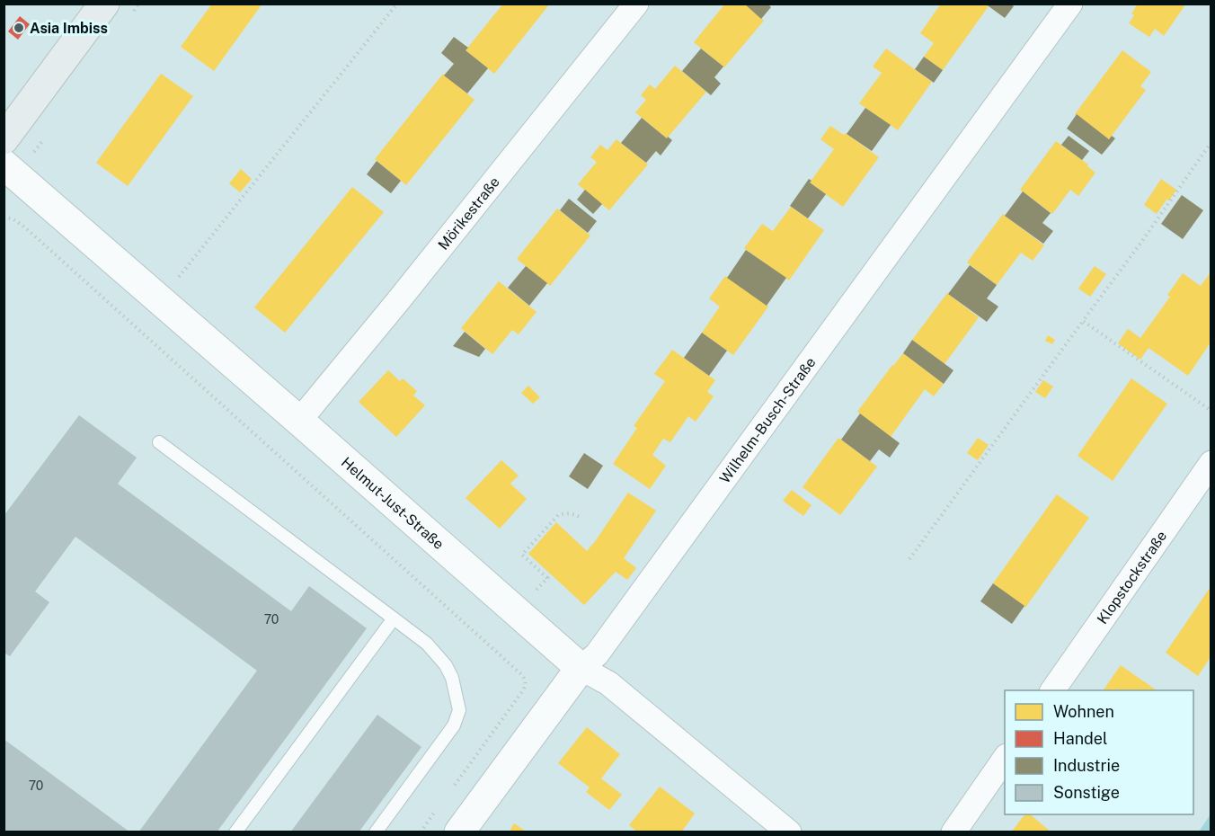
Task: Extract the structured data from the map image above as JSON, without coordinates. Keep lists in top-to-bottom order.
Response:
{
  "streets": {
    "street": [
      "Mörikestraße",
      "Wilhelm-Busch-Straße",
      "Helmut-Just-Straße",
      "Klopstockstraße"
    ]
  },
  "crossings": [
    ["Mörikestraße", "Helmut-Just-Straße"],
    ["Wilhelm-Busch-Straße", "Helmut-Just-Straße"]
  ],
  "places": ["Asia Imbiss"],
  "house_numbers": ["70", "70"],
  "legend": [
    "Wohnen",
    "Handel",
    "Industrie",
    "Sonstige"
  ]
}
